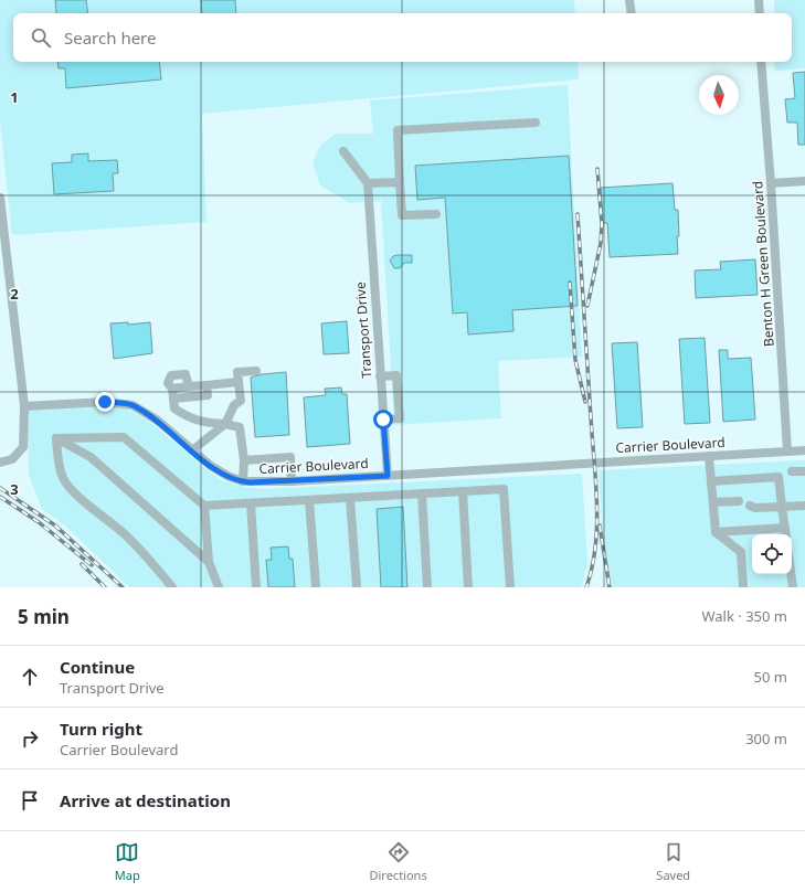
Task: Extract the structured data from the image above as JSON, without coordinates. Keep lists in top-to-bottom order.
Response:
{
  "streets": {
    "street": ["Benton H Green Boulevard", "Transport Drive", "Carrier Boulevard"]
  },
  "crossings": [
    ["Benton H Green Boulevard", "Carrier Boulevard"],
    ["Transport Drive", "Carrier Boulevard"]
  ],
  "north": "bottom",
  "page": {
    "search": "Search here",
    "heading": ["5 min", "Walk · 350 m"],
    "list": [
      ["Continue", "Transport Drive", "50 m"],
      ["Turn right", "Carrier Boulevard", "300 m"],
      "Arrive at destination"
    ],
    "nav": ["Map", "Directions", "Saved"]
  },
  "grid": {
    "rows": ["1", "2", "3"]
  }
}
